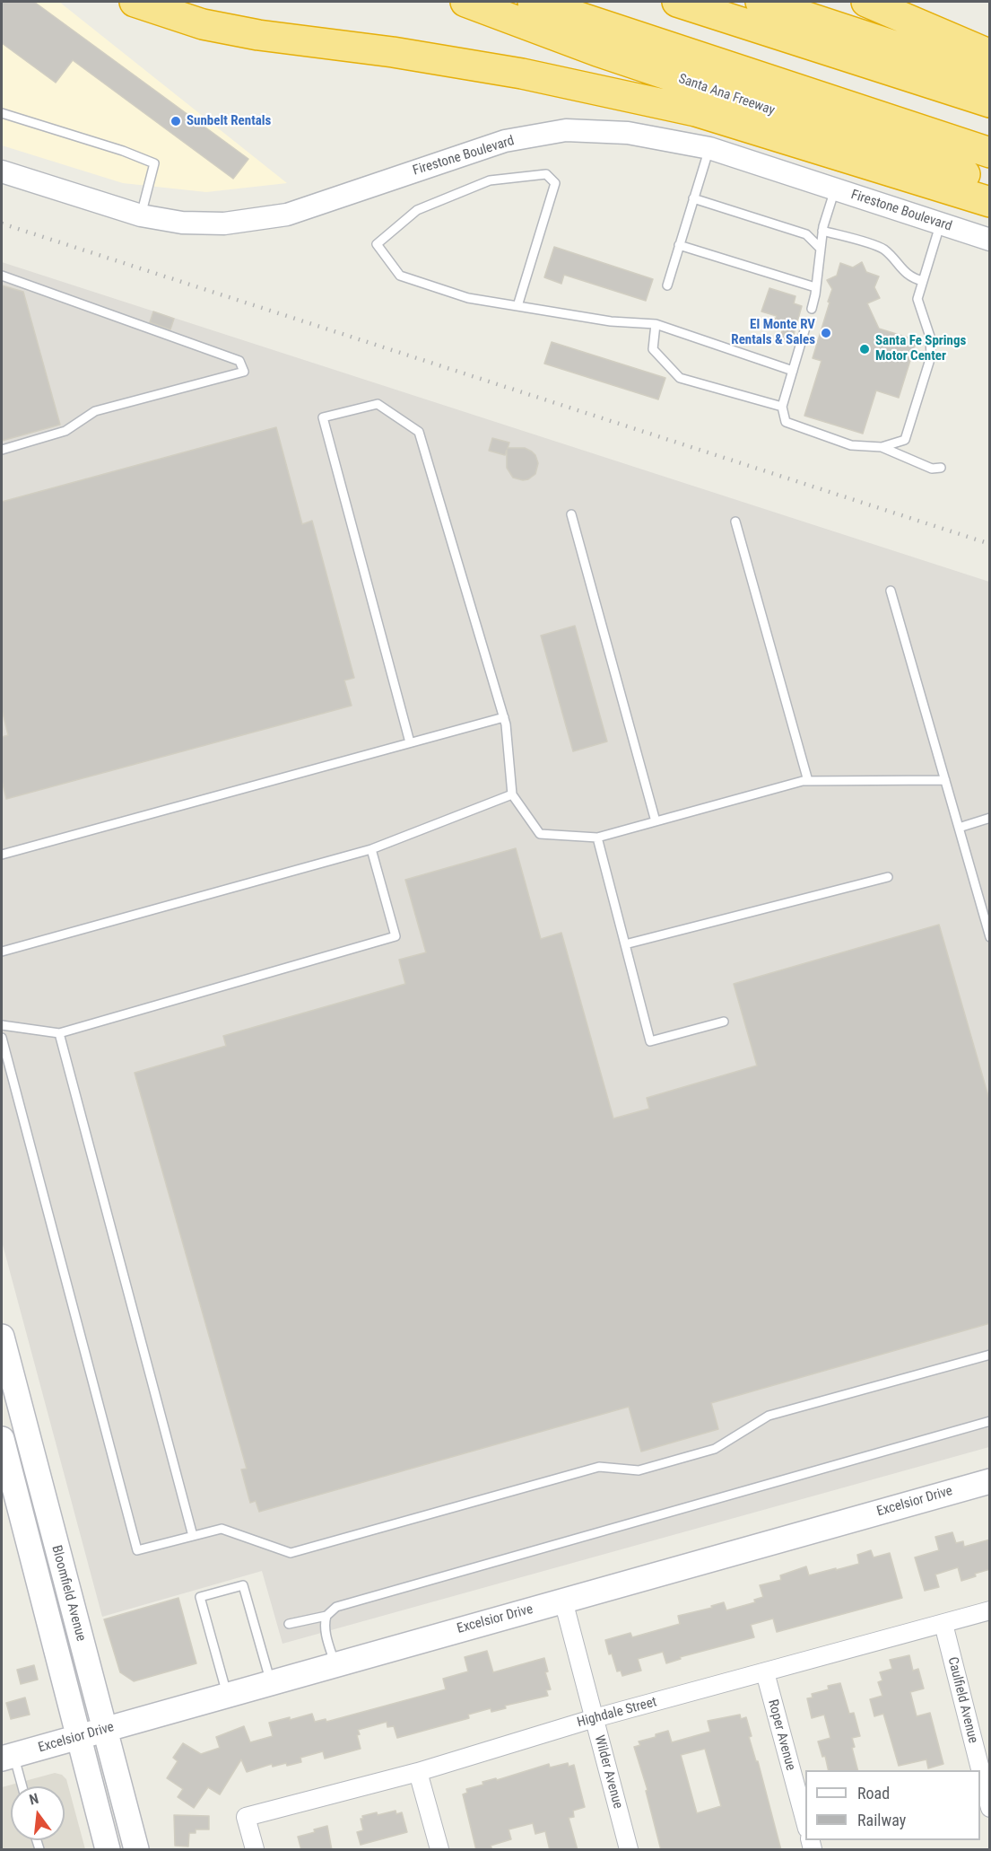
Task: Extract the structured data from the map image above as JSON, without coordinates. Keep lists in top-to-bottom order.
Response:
{
  "streets": {
    "highway": ["Santa Ana Freeway"],
    "main road": ["Excelsior Drive", "Bloomfield Avenue"],
    "street": [
      "Firestone Boulevard",
      "Caulfield Avenue",
      "Highdale Street",
      "Roper Avenue",
      "Wilder Avenue"
    ]
  },
  "crossings": [
    ["Excelsior Drive", "Bloomfield Avenue"],
    ["Excelsior Drive", "Wilder Avenue"],
    ["Caulfield Avenue", "Highdale Street"],
    ["Highdale Street", "Roper Avenue"],
    ["Highdale Street", "Wilder Avenue"]
  ],
  "places": ["Sunbelt Rentals", "El Monte RV Rentals & Sales", "Santa Fe Springs Motor Center"],
  "legend": ["Road", "Railway"],
  "north": "top"
}
